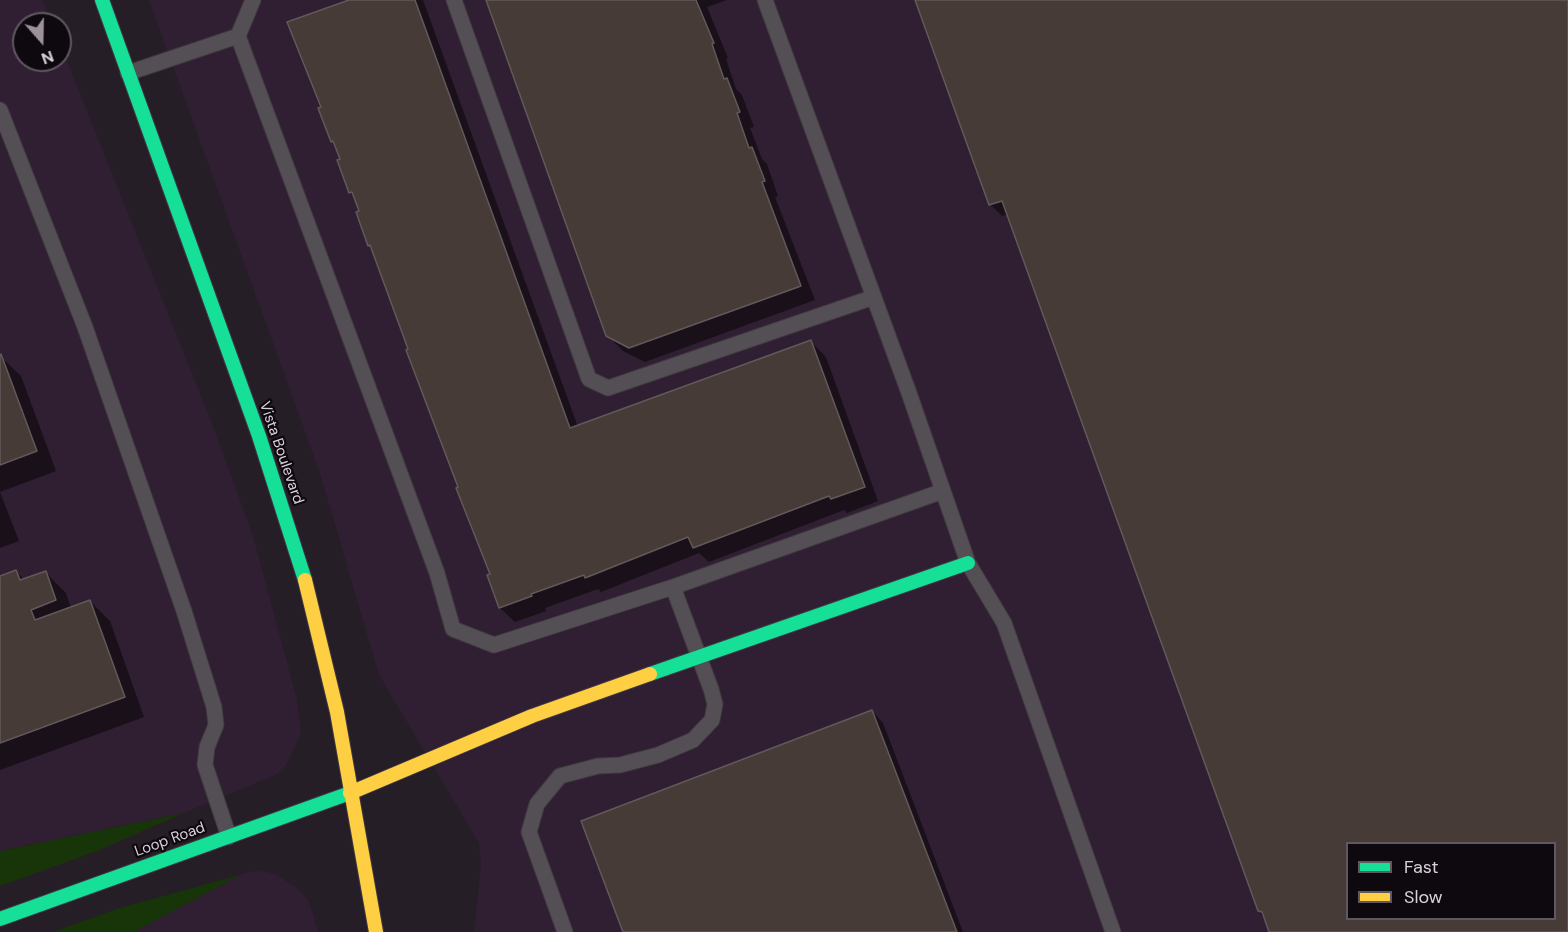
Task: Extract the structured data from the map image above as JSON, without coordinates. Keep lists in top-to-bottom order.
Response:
{
  "streets": {
    "street": ["Vista Boulevard", "Loop Road"]
  },
  "crossings": [
    ["Vista Boulevard", "Loop Road"]
  ],
  "legend": ["Fast", "Slow"],
  "north": "bottom"
}
